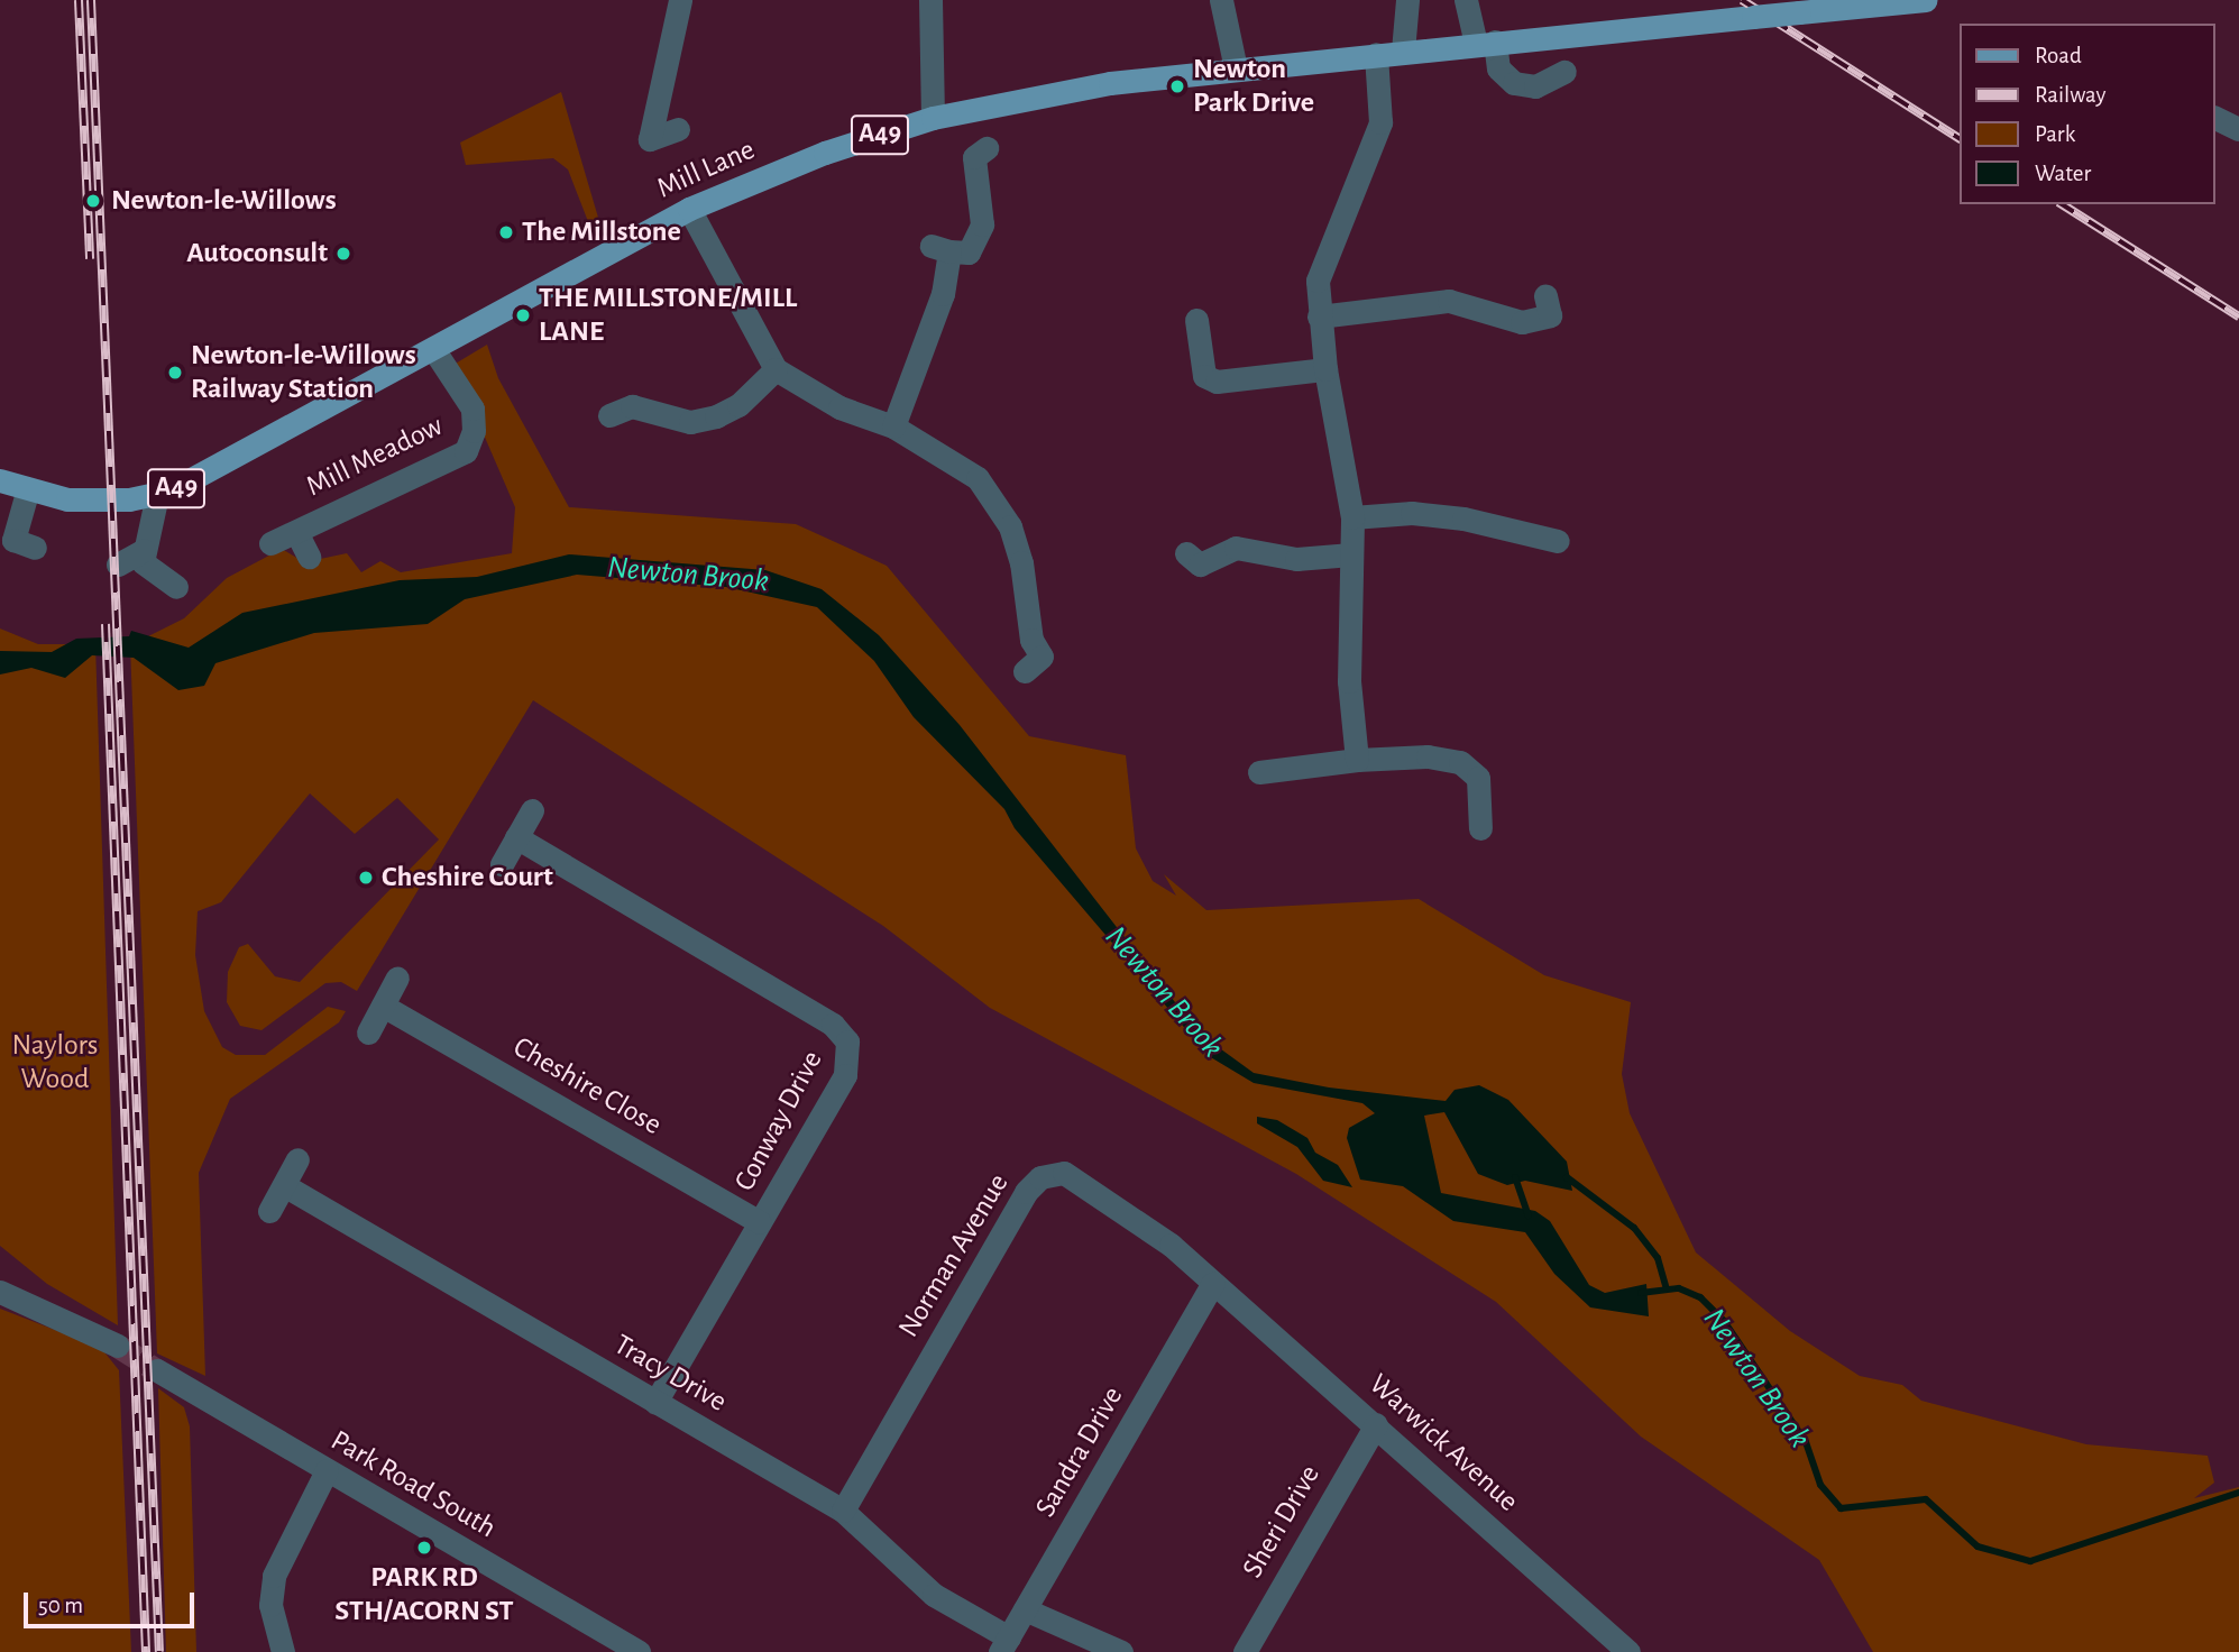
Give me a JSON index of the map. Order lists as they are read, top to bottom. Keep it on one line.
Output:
{"streets":{"main road":["A49","Mill Lane"],"street":["Mill Meadow","Cheshire Close","Conway Drive","Norman Avenue","Tracy Drive","Warwick Avenue","Sandra Drive","Park Road South","Sheri Drive"]},"crossings":[["Mill Lane","Mill Meadow"],["Cheshire Close","Conway Drive"],["Conway Drive","Tracy Drive"],["Norman Avenue","Tracy Drive"],["Norman Avenue","Warwick Avenue"],["Norman Avenue","Sandra Drive"],["Tracy Drive","Sandra Drive"],["Warwick Avenue","Sandra Drive"],["Warwick Avenue","Sheri Drive"]],"water":["Newton Brook"],"parks":["Naylors Wood"],"places":["Newton Park Drive","Newton-le-Willows","The Millstone","Autoconsult","THE MILLSTONE/MILL LANE","Newton-le-Willows Railway Station","Cheshire Court","PARK RD STH/ACORN ST"],"legend":["Road","Railway","Park","Water"],"scale_bar":"50 m"}
